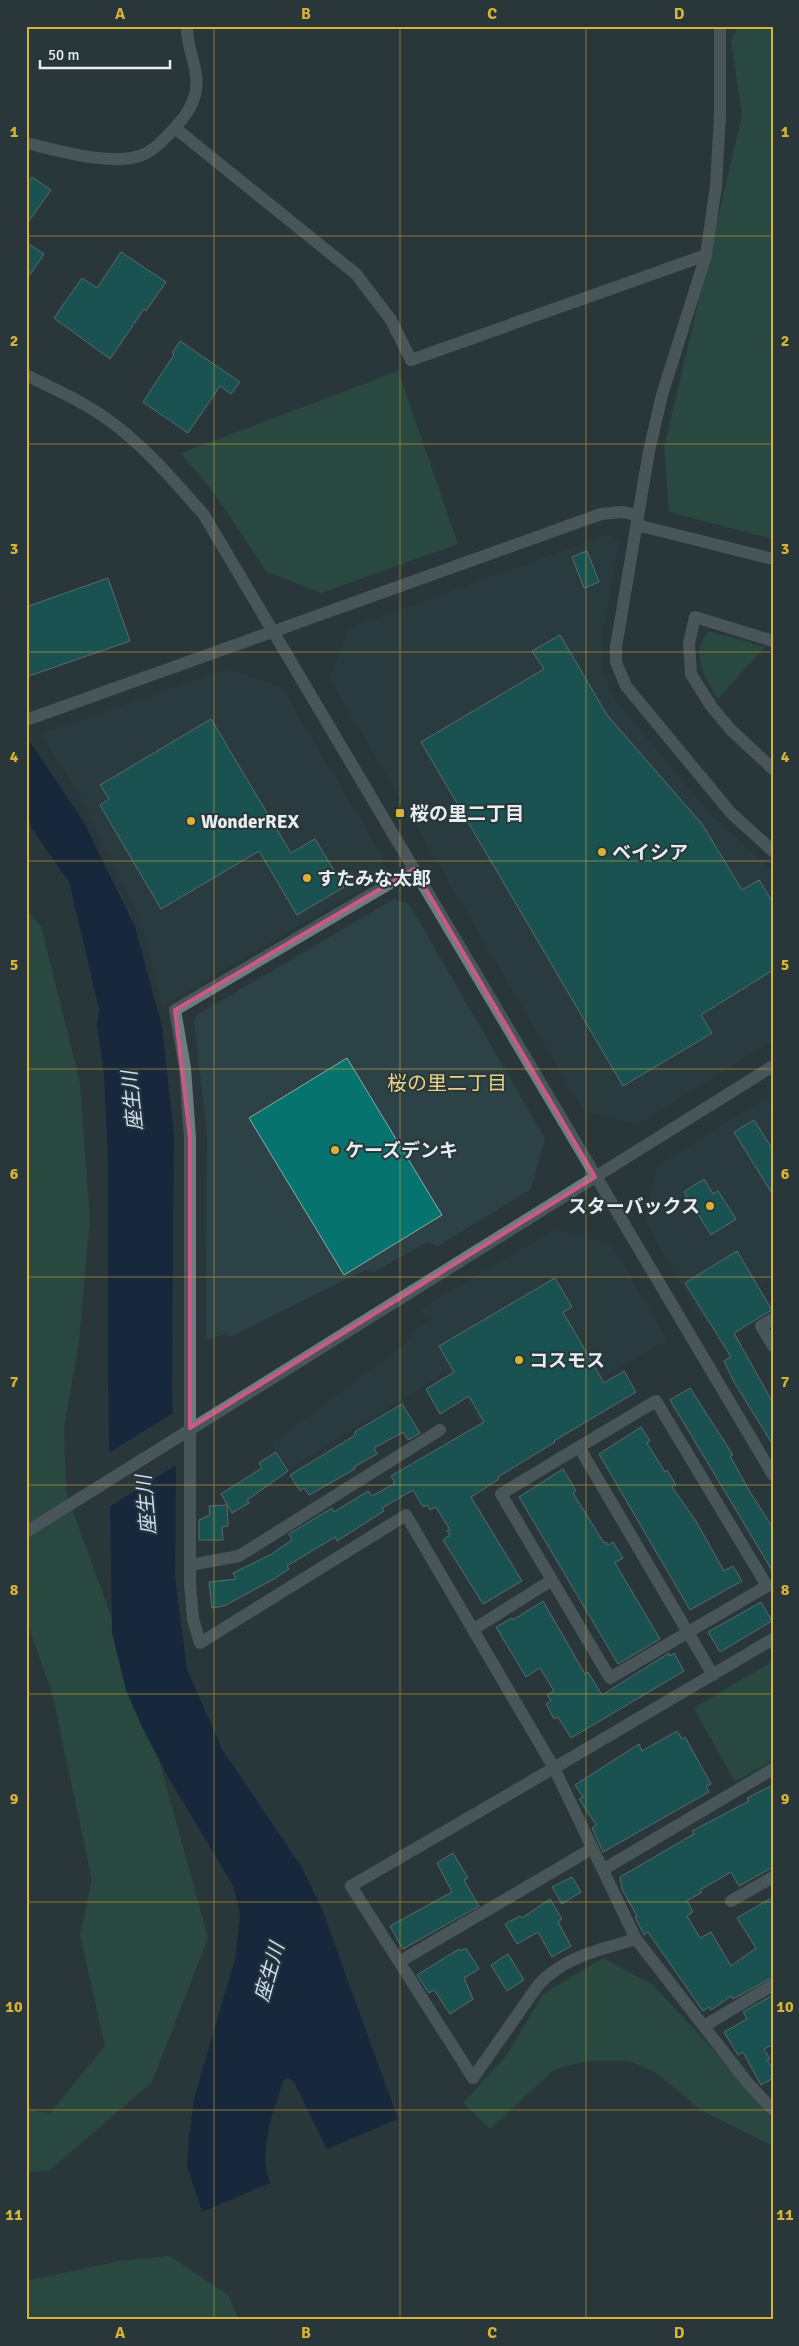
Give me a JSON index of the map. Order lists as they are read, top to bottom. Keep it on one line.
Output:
{"districts":["桜の里二丁目"],"water":["座生川"],"places":{"transit":["桜の里二丁目"],"other":["WonderREX","ベイシア","すたみな太郎","ケーズデンキ","スターバックス","コスモス"]},"scale_bar":"50 m","grid":{"columns":["A","B","C","D"],"rows":["1","2","3","4","5","6","7","8","9","10","11"]}}
